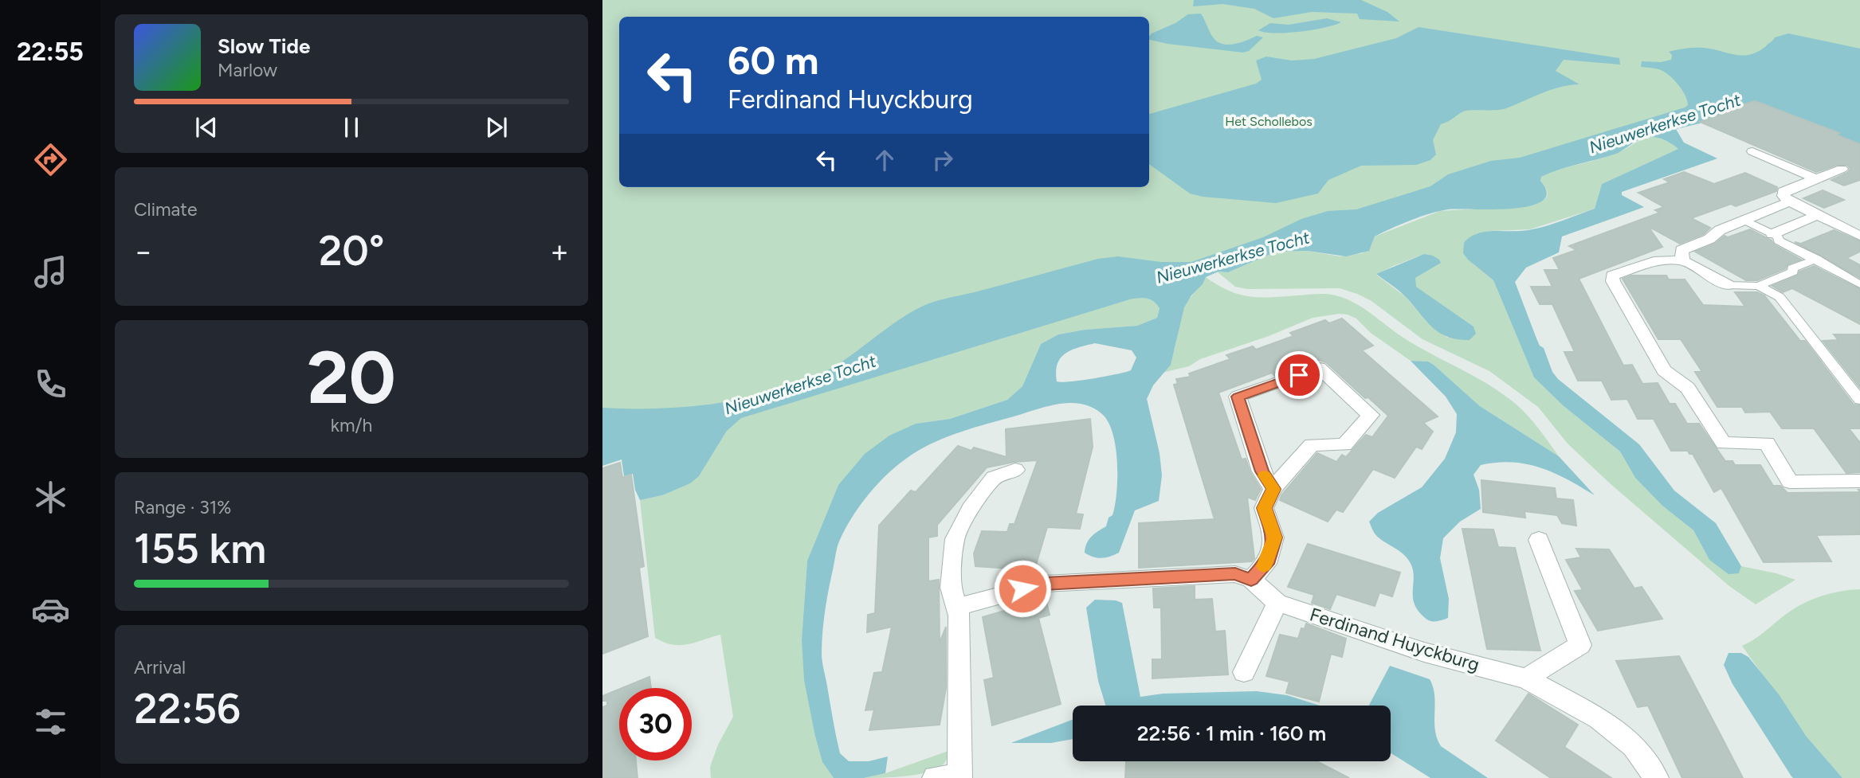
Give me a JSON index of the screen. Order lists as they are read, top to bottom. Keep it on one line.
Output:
{"streets":{"street":["Ferdinand Huyckburg"]},"water":["Nieuwerkerkse Tocht"],"parks":["Het Schollebos"],"page":{"tabs":"22:55","turn":["60 m","Ferdinand Huyckburg"],"song":["Slow Tide","Marlow"],"tile":["Climate",["20","km/h"],["Range · 31%","155 km"],["Arrival","22:56"]],"heat":["−","20°","+"],"limit":"30","trip":"22:56 · 1 min · 160 m"}}
